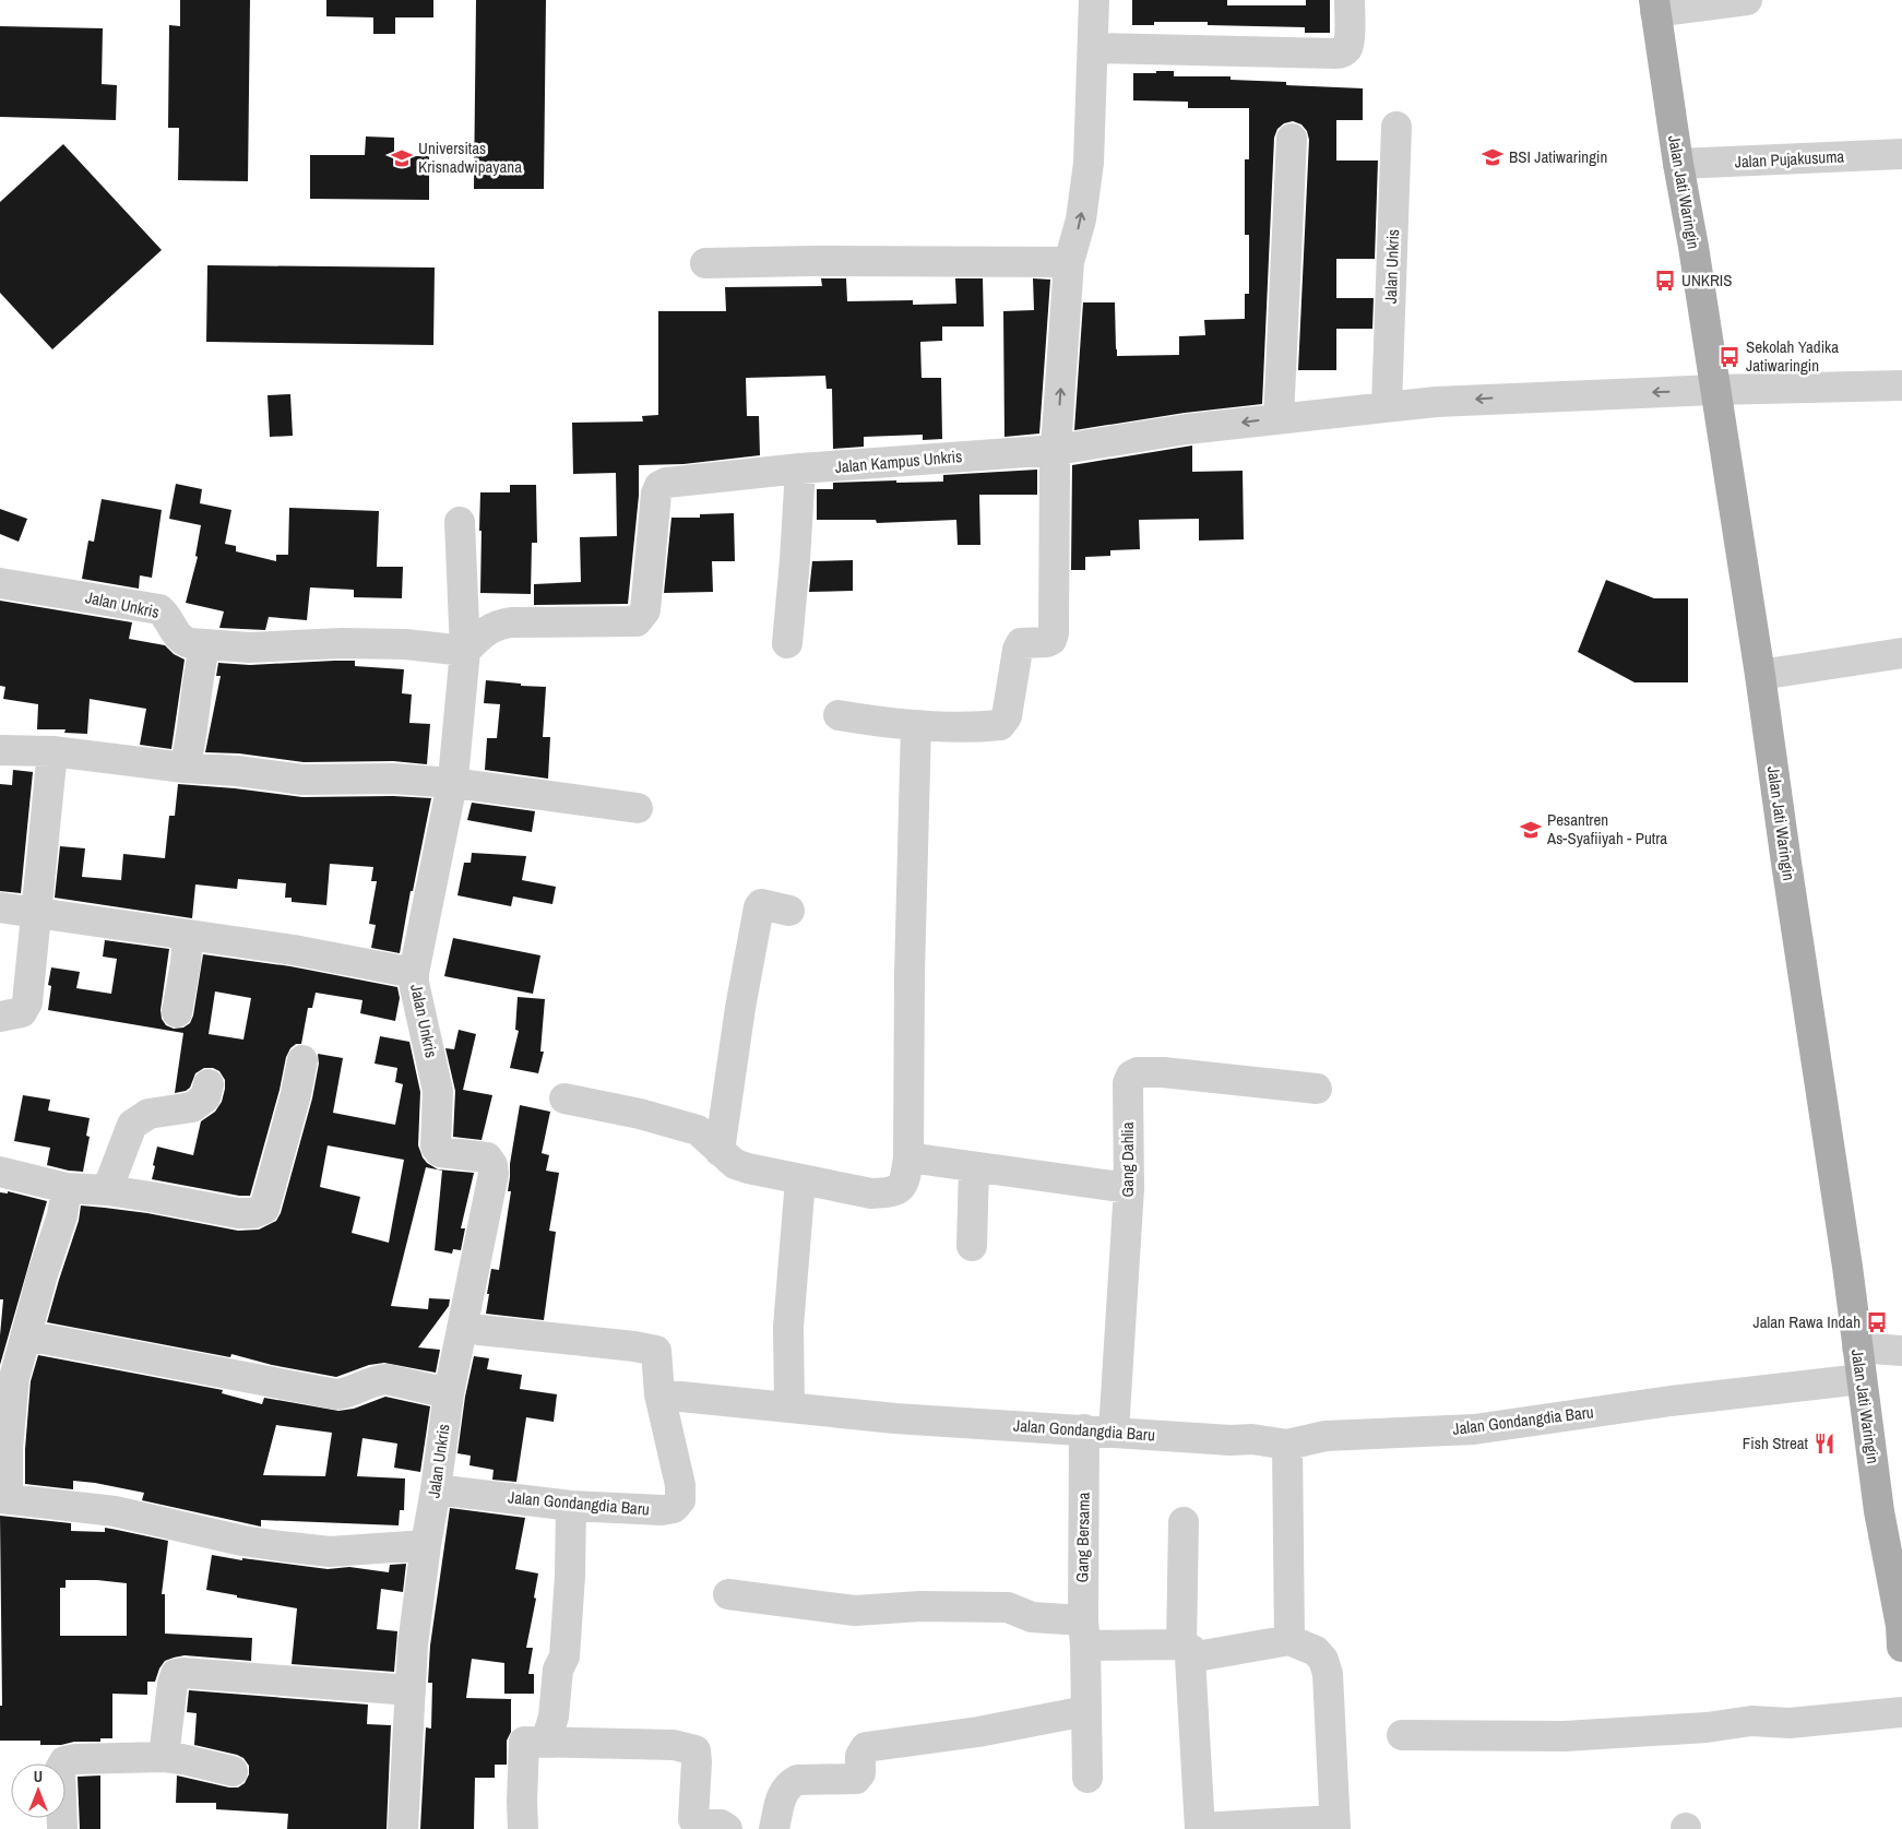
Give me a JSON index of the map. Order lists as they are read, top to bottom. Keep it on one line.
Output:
{"streets":{"main road":["Jalan Jati Waringin"],"street":["Jalan Pujakusuma","Jalan Unkris","Jalan Kampus Unkris","Gang Dahlia","Jalan Gondangdia Baru","Gang Bersama"]},"crossings":[["Jalan Pujakusuma","Jalan Jati Waringin"],["Jalan Jati Waringin","Jalan Kampus Unkris"],["Jalan Jati Waringin","Jalan Gondangdia Baru"],["Jalan Unkris","Jalan Kampus Unkris"],["Jalan Unkris","Jalan Gondangdia Baru"],["Gang Dahlia","Jalan Gondangdia Baru"],["Gang Dahlia","Gang Bersama"],["Jalan Gondangdia Baru","Gang Bersama"]],"one_way":["Jalan Kampus Unkris"],"places":{"school or university":["BSI Jatiwaringin","Universitas Krisnadwipayana","Pesantren As-Syafiiyah - Putra"],"bus stop":["UNKRIS","Sekolah Yadika Jatiwaringin","Jalan Rawa Indah"],"restaurant":["Fish Streat"]},"north":"top"}
